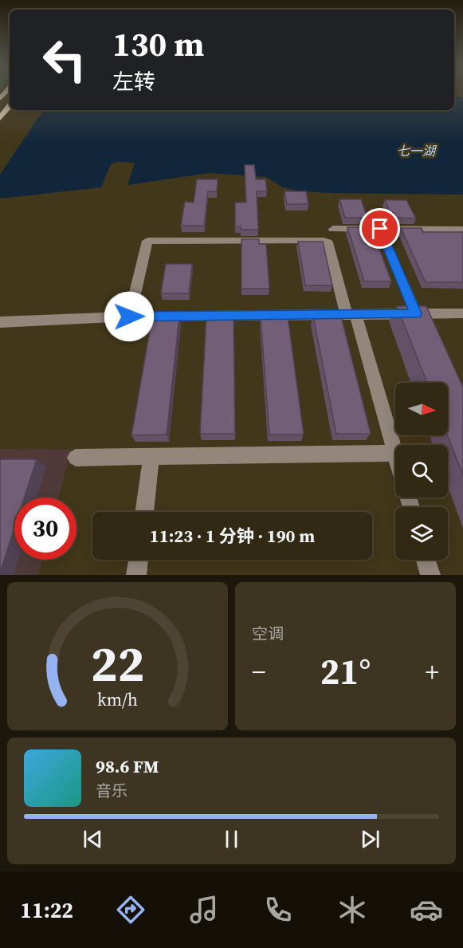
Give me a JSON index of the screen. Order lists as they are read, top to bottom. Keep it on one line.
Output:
{"water":["七一湖"],"north":"right","page":{"turn":["130 m","左转"],"limit":"30","trip":"11:23 · 1 分钟 · 190 m","tile":"空调","heat":["−","21°","+"],"song":["98.6 FM","音乐"],"tabs":"11:22","gauge":["22","km/h"]}}
